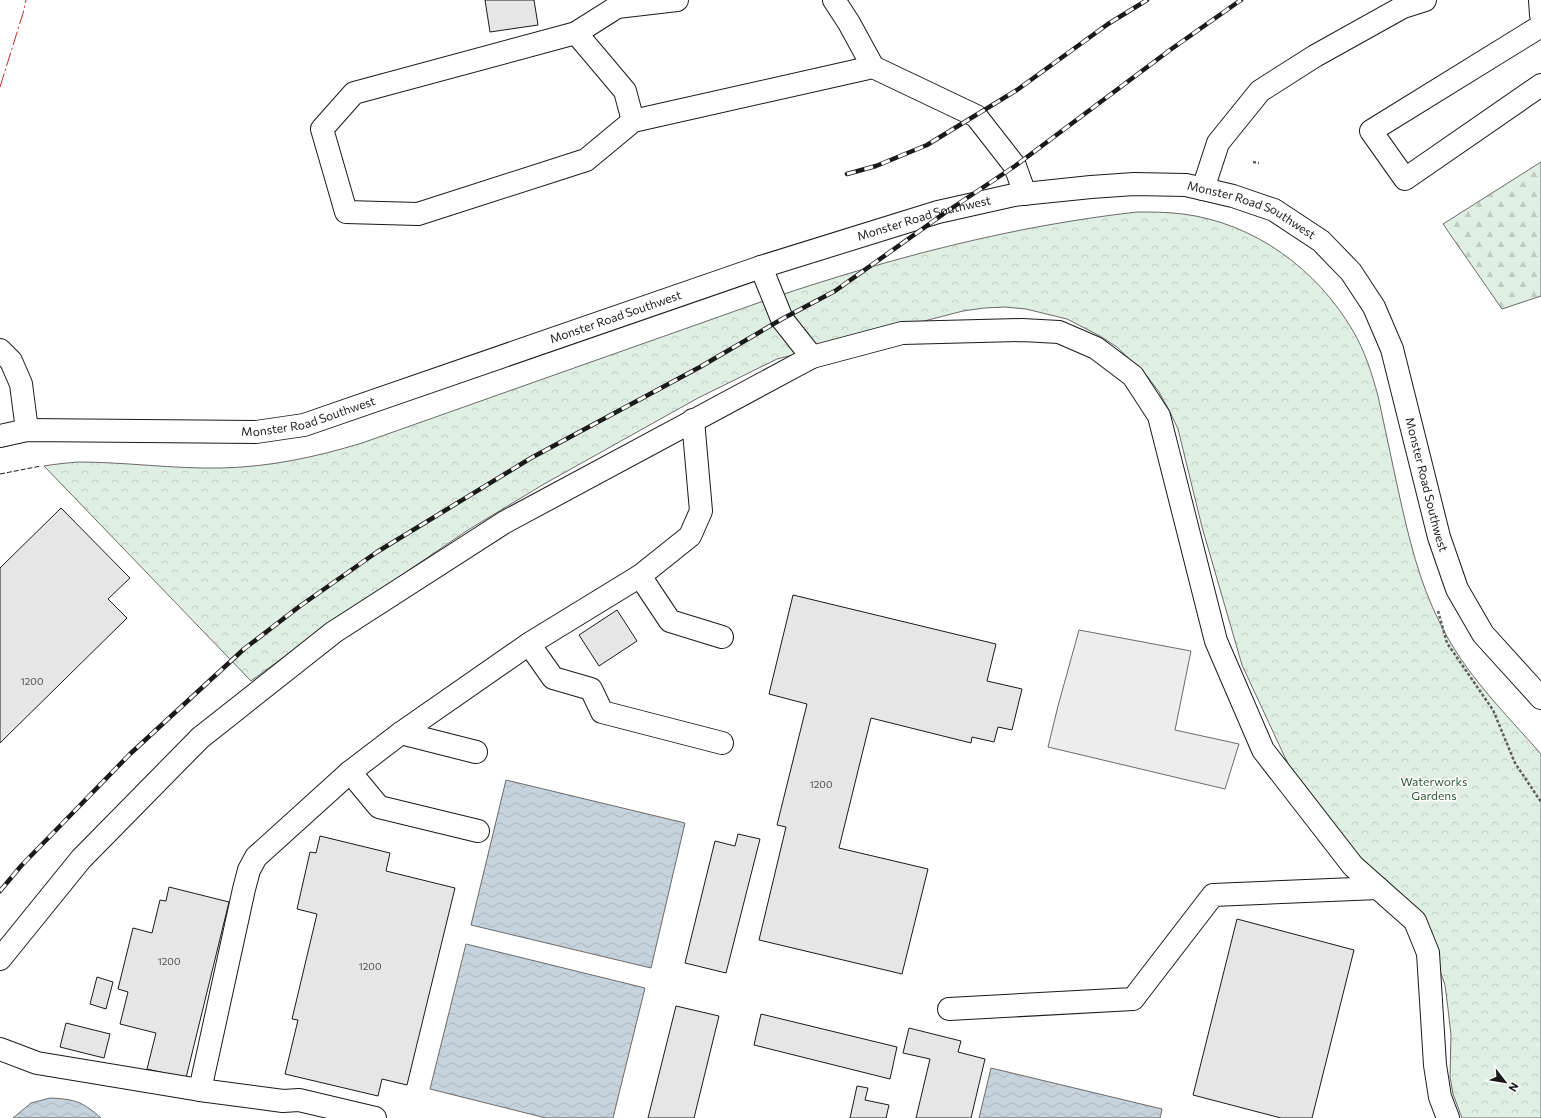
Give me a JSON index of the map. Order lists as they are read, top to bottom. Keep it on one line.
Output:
{"streets":{"street":["Monster Road Southwest"]},"parks":["Waterworks Gardens"],"house_numbers":["1200","1200","1200","1200"],"north":"bottom right"}
